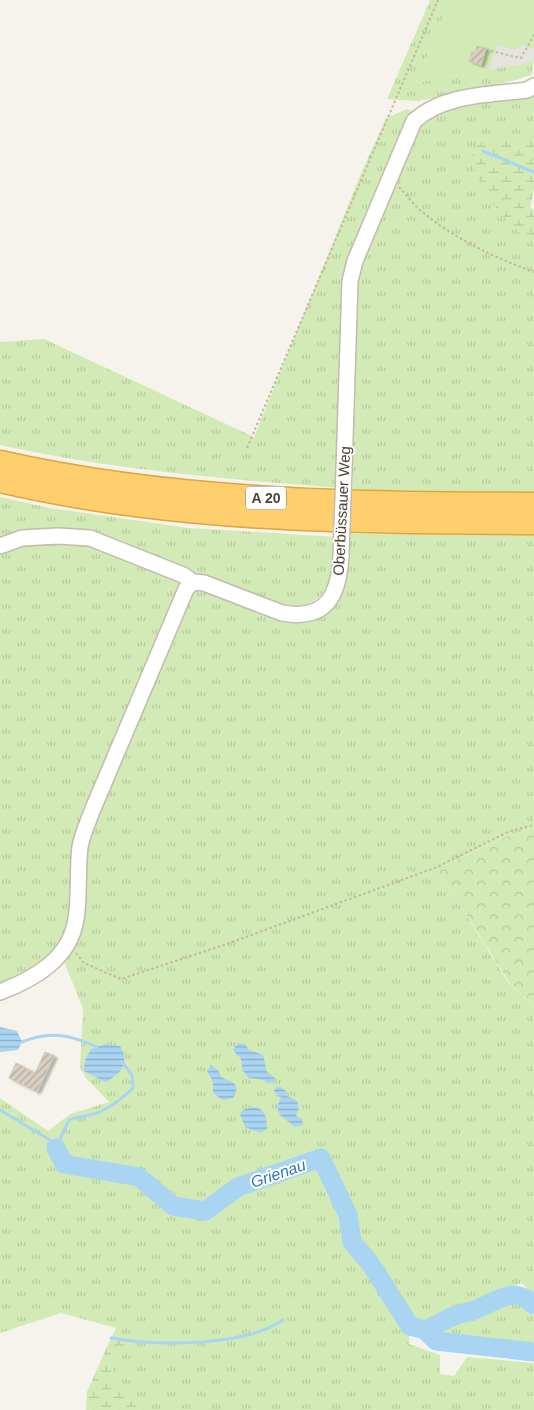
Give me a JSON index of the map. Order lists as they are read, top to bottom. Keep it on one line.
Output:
{"streets":{"highway":["A 20"],"street":["Oberbüssauer Weg"]},"water":["Grienau"]}
